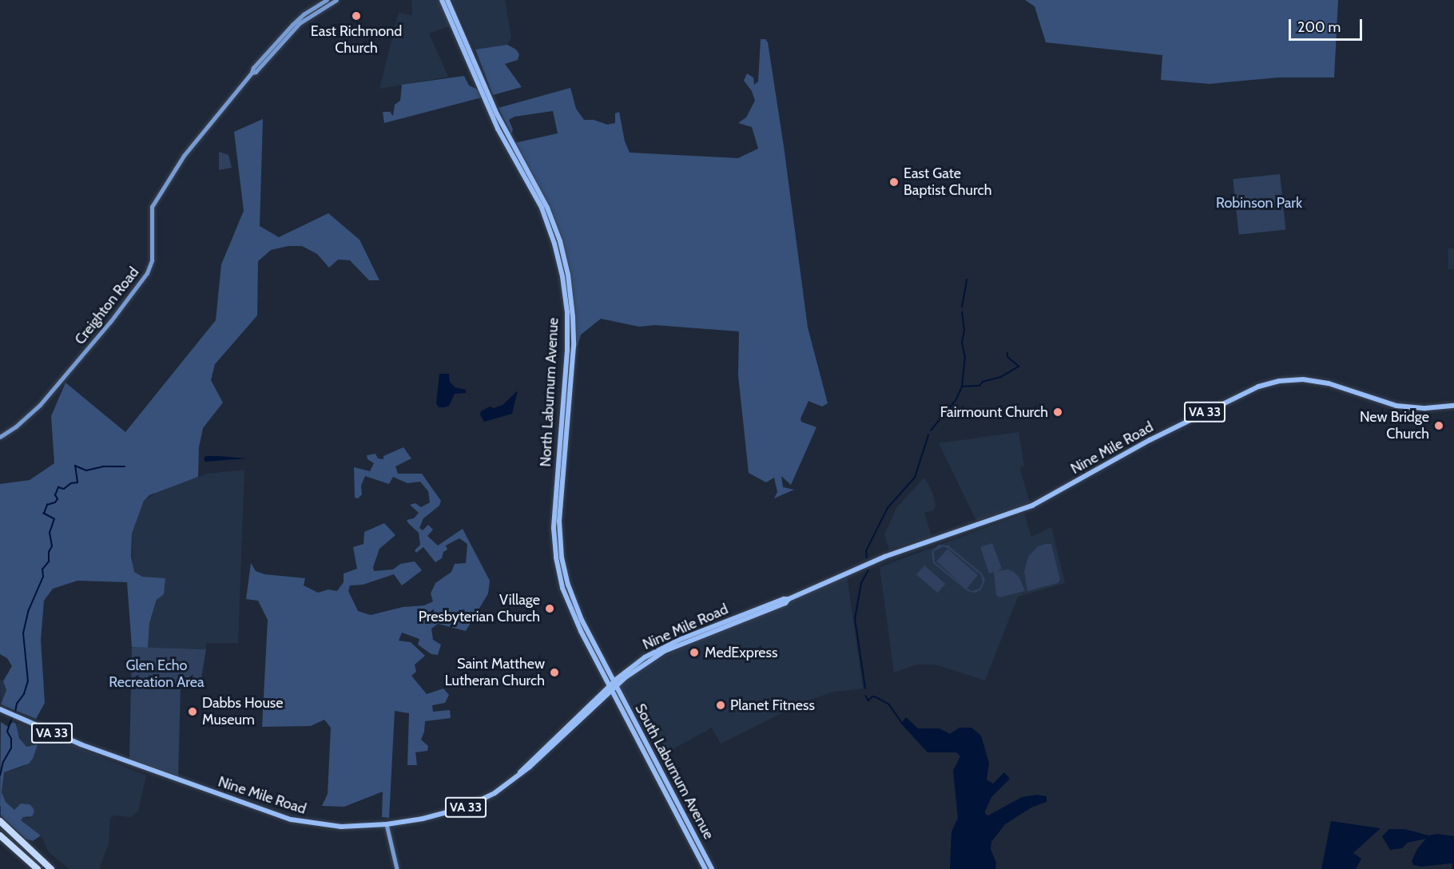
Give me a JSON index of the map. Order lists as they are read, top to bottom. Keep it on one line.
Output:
{"streets":{"main road":["Creighton Road","North Laburnum Avenue","VA 33","Nine Mile Road","South Laburnum Avenue"]},"crossings":[["North Laburnum Avenue","Nine Mile Road"],["North Laburnum Avenue","South Laburnum Avenue"],["Nine Mile Road","South Laburnum Avenue"]],"parks":["Robinson Park","Glen Echo Recreation Area"],"places":["East Richmond Church","East Gate Baptist Church","Fairmount Church","New Bridge Church","Village Presbyterian Church","MedExpress","Saint Matthew Lutheran Church","Planet Fitness","Dabbs House Museum"],"scale_bar":"200 m"}
